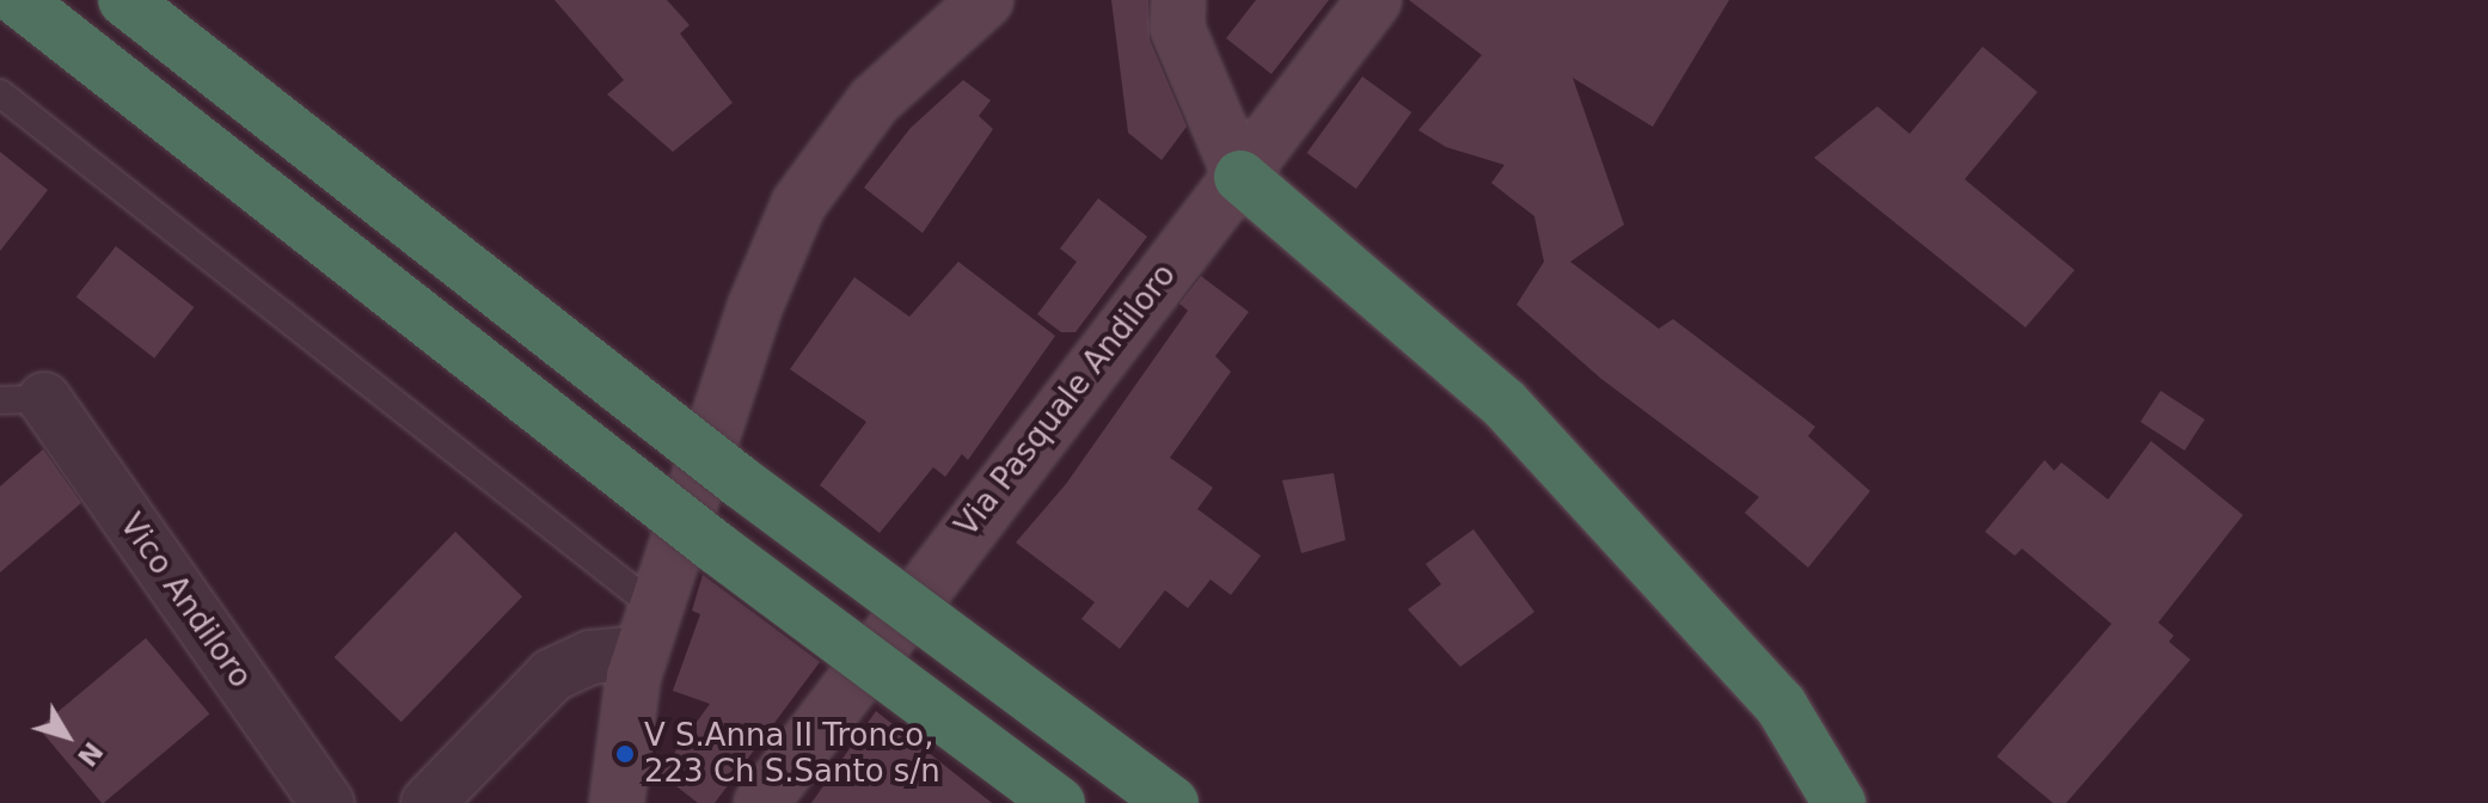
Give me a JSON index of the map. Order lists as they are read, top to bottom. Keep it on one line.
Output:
{"streets":{"street":["Via Pasquale Andiloro","Vico Andiloro"]},"places":["V S.Anna II Tronco, 223 Ch S.Santo s/n"],"north":"bottom right"}
